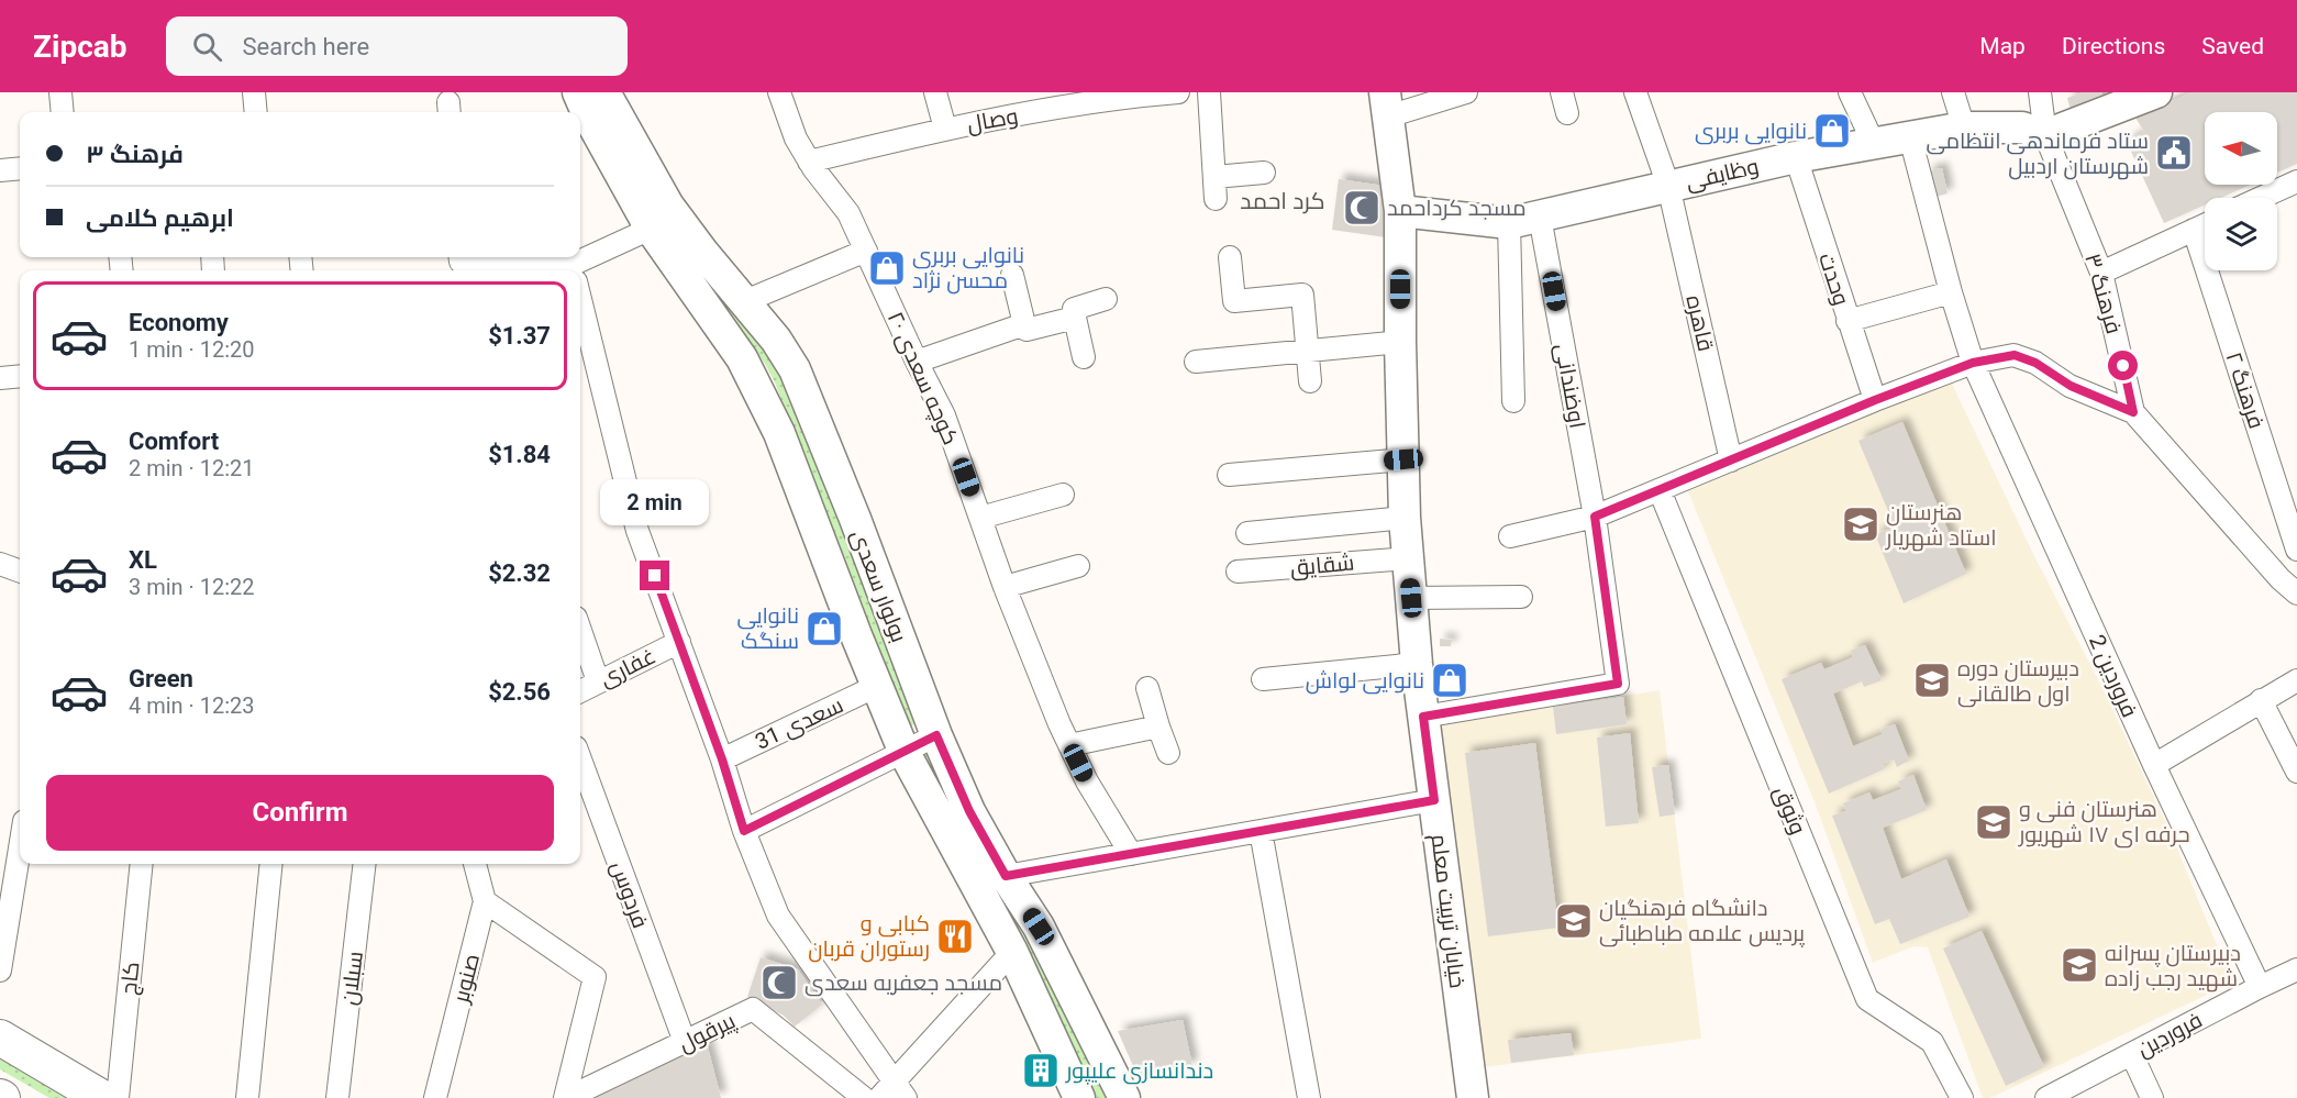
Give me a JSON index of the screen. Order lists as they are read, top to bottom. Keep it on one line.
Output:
{"streets":{"main road":["وظایفی","بولوار سعدی","خیابان تربیت معلم"],"street":["وصال","وحدت","فرهنگ ۳","قاهره","کوچه سعدی ۲۰","اوضندانی","فرهنگ ۲","شقایق","غفاری","فروردین 2","سعدی 31","وثوق","فردوس","کاج","سبلان","صنوبر","پیرقول","فروردین"]},"crossings":[["وصال","کوچه سعدی ۲۰"],["وظایفی","وحدت"],["وظایفی","فرهنگ ۳"],["وظایفی","قاهره"],["وظایفی","اوضندانی"],["وظایفی","فروردین 2"],["وظایفی","خیابان تربیت معلم"],["اوضندانی","خیابان تربیت معلم"],["شقایق","خیابان تربیت معلم"],["بولوار سعدی","سعدی 31"],["فروردین 2","فروردین"],["فردوس","پیرقول"]],"districts":["کرد احمد"],"places":{"shop":["نانوایی بربری","نانوایی بربری محسن نژاد","نانوایی سنگک","نانوایی لواش"],"public building":["ستاد فرماندهی انتظامی شهرستان اردبیل"],"mosque":["مسجد کرداحمد","مسجد جعفریه سعدی"],"school or university":["هنرستان استاد شهریار","دبیرستان دوره اول طالقانی","هنرستان فنی و حرفه ای ۱۷ شهریور","دانشگاه فرهنگیان پردیس علامه طباطبائی","دبیرستان پسرانه شهید رجب زاده"],"restaurant":["کبابی و رستوران قربان"],"building":["دندانسازی علیپور"]},"north":"left","page":{"header":"Zipcab","search":"Search here","nav":["Map","Directions","Saved"],"banner":["فرهنگ ۳","ابرهیم کلامی"],"list":[{"name":"Economy","note":"1 min · 12:20","value":"$1.37"},{"name":"Comfort","note":"2 min · 12:21","value":"$1.84"},{"name":"XL","note":"3 min · 12:22","value":"$2.32"},{"name":"Green","note":"4 min · 12:23","value":"$2.56"}],"bubble":"2 min","buttons":"Confirm"}}
